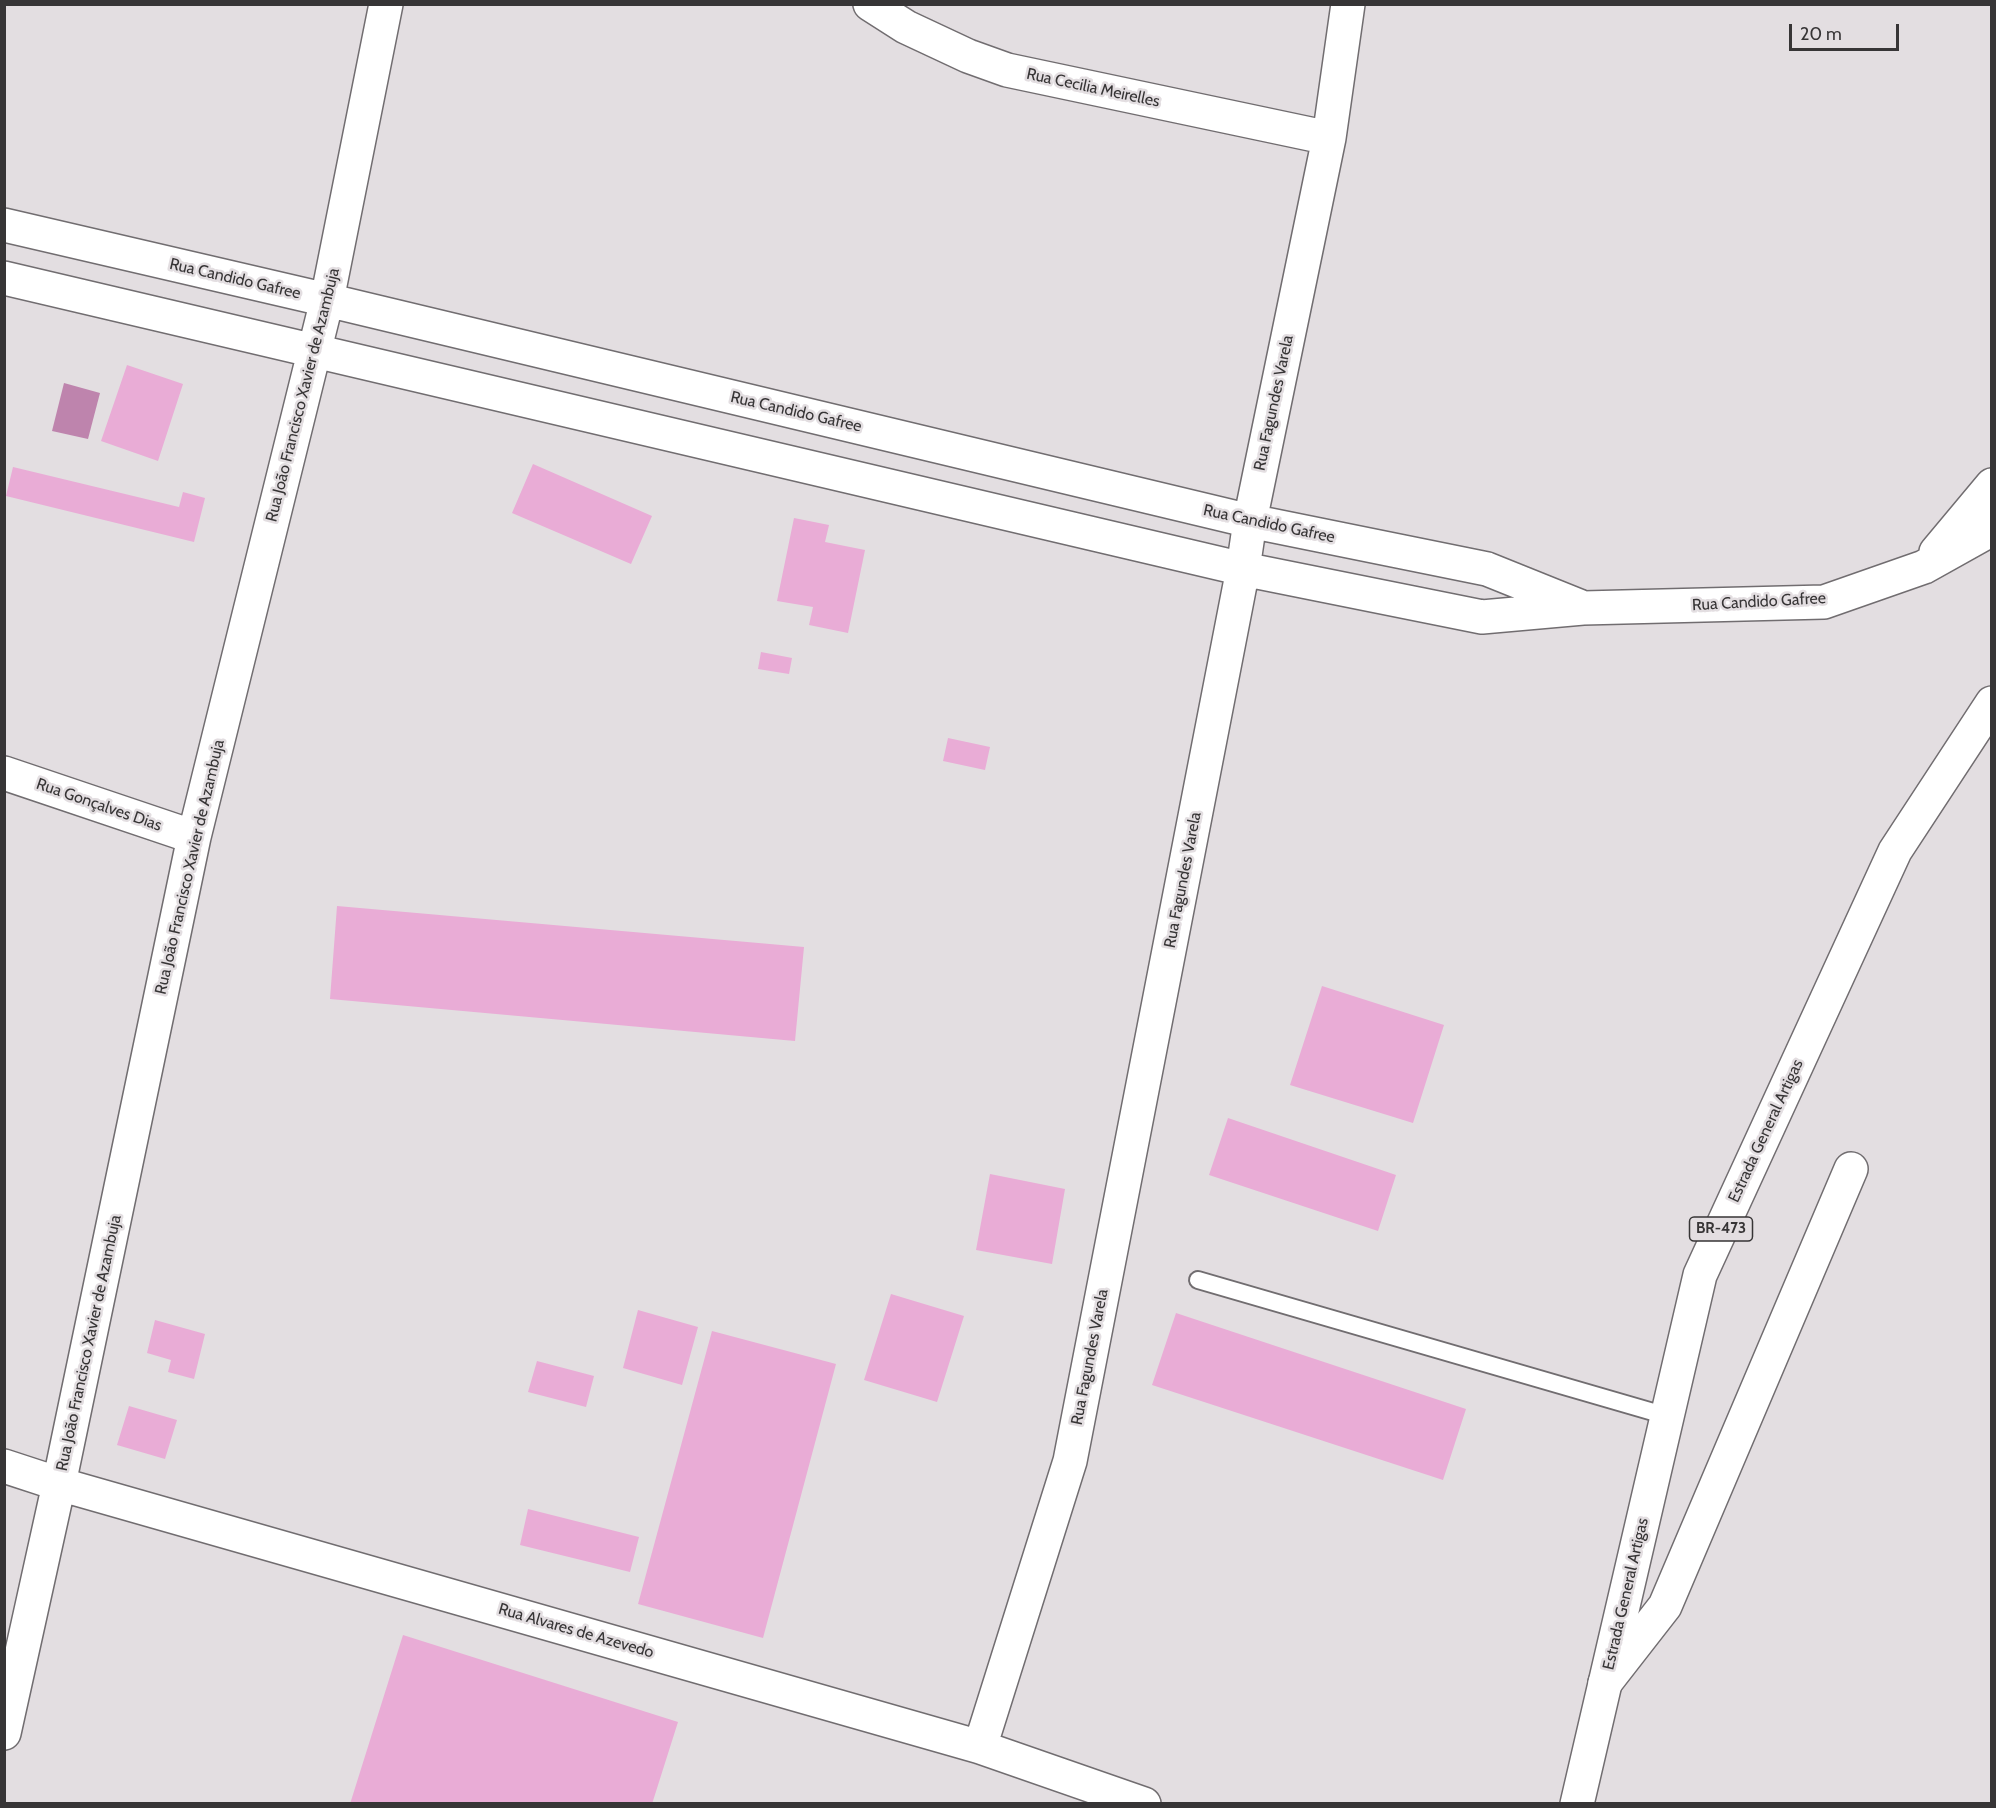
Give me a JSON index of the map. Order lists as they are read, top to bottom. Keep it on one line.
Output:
{"streets":{"street":["Rua Cecilia Meirelles","Rua Candido Gafree","Rua João Francisco Xavier de Azambuja","Rua Fagundes Varela","Rua Gonçalves Dias","Estrada General Artigas","BR-473","Rua Alvares de Azevedo"]},"crossings":[["Rua Cecilia Meirelles","Rua Fagundes Varela"],["Rua Candido Gafree","Rua João Francisco Xavier de Azambuja"],["Rua Candido Gafree","Rua Fagundes Varela"],["Rua João Francisco Xavier de Azambuja","Rua Gonçalves Dias"],["Rua João Francisco Xavier de Azambuja","Rua Alvares de Azevedo"],["Rua Fagundes Varela","Rua Alvares de Azevedo"]],"scale_bar":"20 m"}
